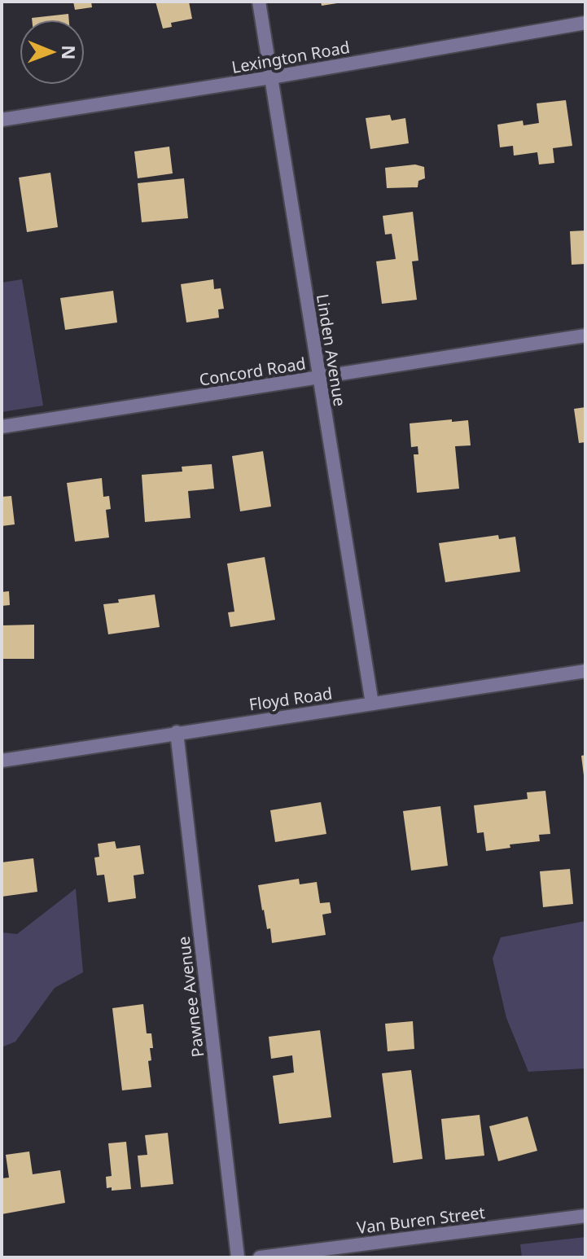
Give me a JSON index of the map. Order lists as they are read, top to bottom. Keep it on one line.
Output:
{"streets":{"street":["Lexington Road","Linden Avenue","Concord Road","Floyd Road","Pawnee Avenue","Van Buren Street"]},"crossings":[["Lexington Road","Linden Avenue"],["Linden Avenue","Concord Road"],["Linden Avenue","Floyd Road"],["Floyd Road","Pawnee Avenue"]],"north":"right"}
